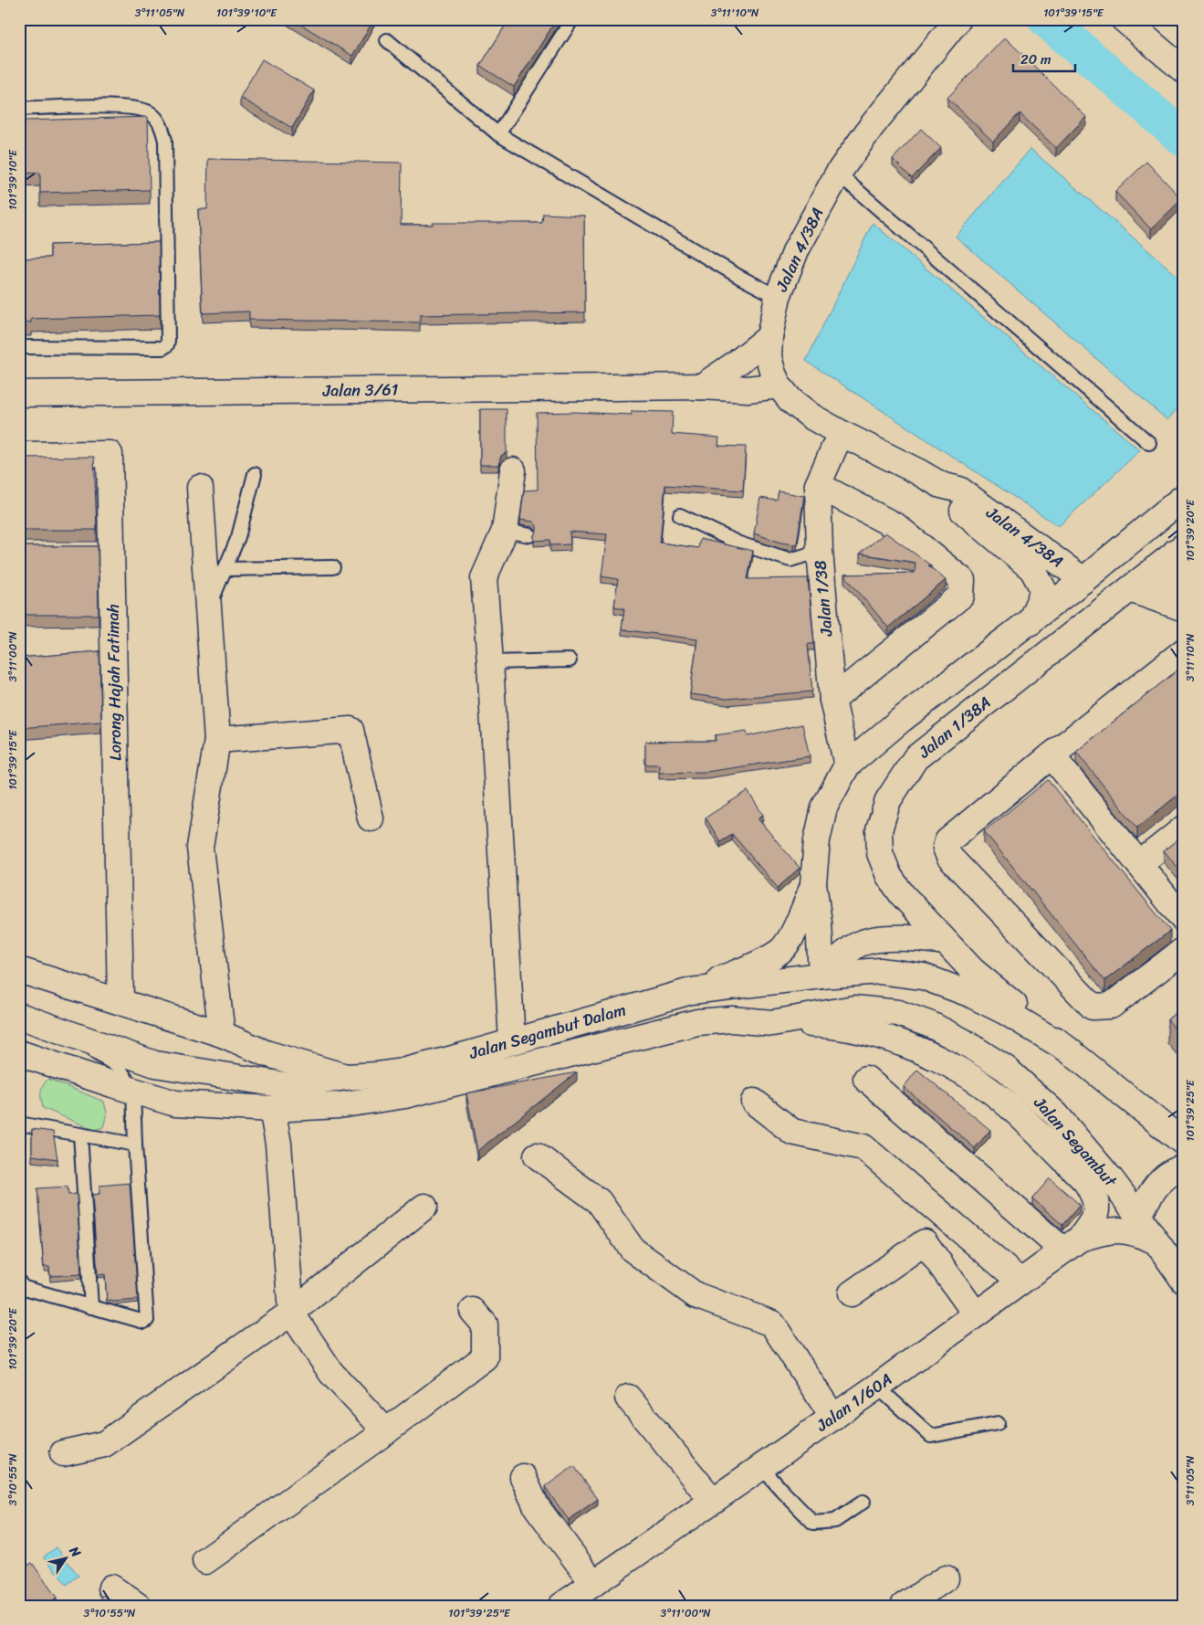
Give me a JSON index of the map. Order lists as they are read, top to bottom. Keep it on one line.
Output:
{"streets":{"street":["Jalan 4/38A","Jalan 3/61","Jalan 1/38","Lorong Hajah Fatimah","Jalan 1/38A","Jalan Segambut Dalam","Jalan Segambut","Jalan 1/60A"]},"crossings":[["Jalan 4/38A","Jalan 3/61"],["Jalan 4/38A","Jalan 1/38"],["Jalan 1/38A","Jalan Segambut Dalam"],["Jalan Segambut Dalam","Jalan Segambut"],["Jalan Segambut","Jalan 1/60A"]],"scale_bar":"20 m","north":"top right","coordinates":["3°11'05\"N","101°39'10\"E","3°11'10\"N","101°39'15\"E","101°39'20\"E","3°11'00\"N","101°39'25\"E","3°10'55\"N"]}
